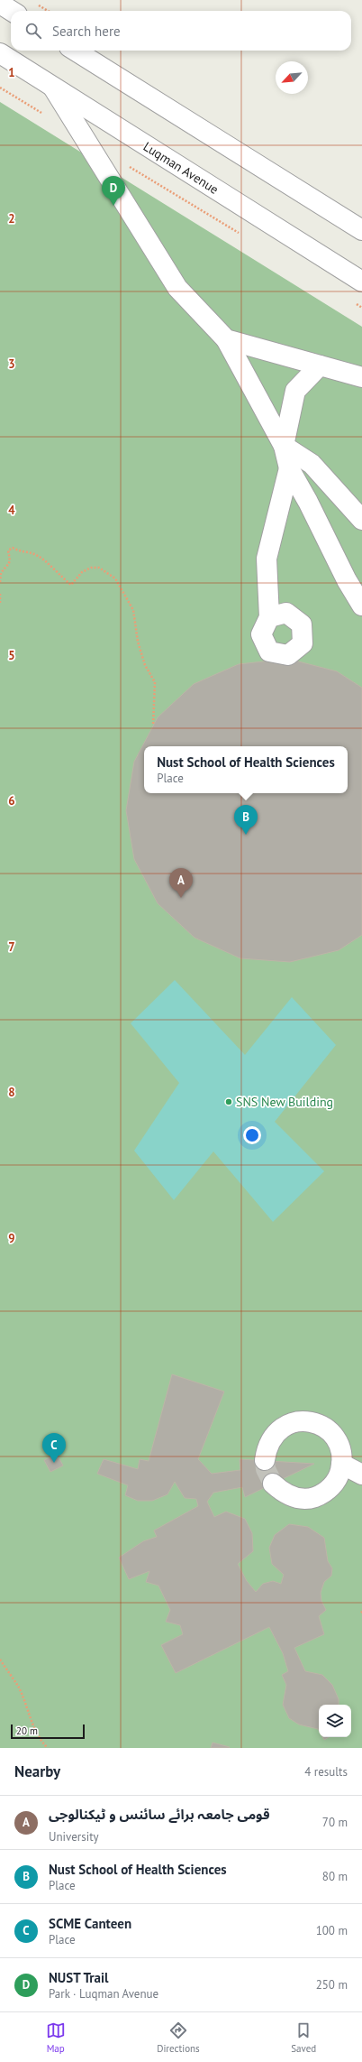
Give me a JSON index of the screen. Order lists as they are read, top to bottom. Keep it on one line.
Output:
{"streets":{"street":["Luqman Avenue"]},"places":["SNS New Building"],"scale_bar":"20 m","north":"bottom left","page":{"search":"Search here","pins":["D","B","A","C"],"popup":["Nust School of Health Sciences","Place"],"scale":"20 m","heading":["Nearby","4 results"],"list":[{"mark":"A","name":"قومی جامعہ برائے سائنس و ٹیکنالوجی","note":"University","value":"70 m"},{"mark":"B","name":"Nust School of Health Sciences","note":"Place","value":"80 m"},{"mark":"C","name":"SCME Canteen","note":"Place","value":"100 m"},{"mark":"D","name":"NUST Trail","note":"Park · Luqman Avenue","value":"250 m"}],"nav":["Map","Directions","Saved"]},"grid":{"rows":["1","2","3","4","5","6","7","8","9"]}}
